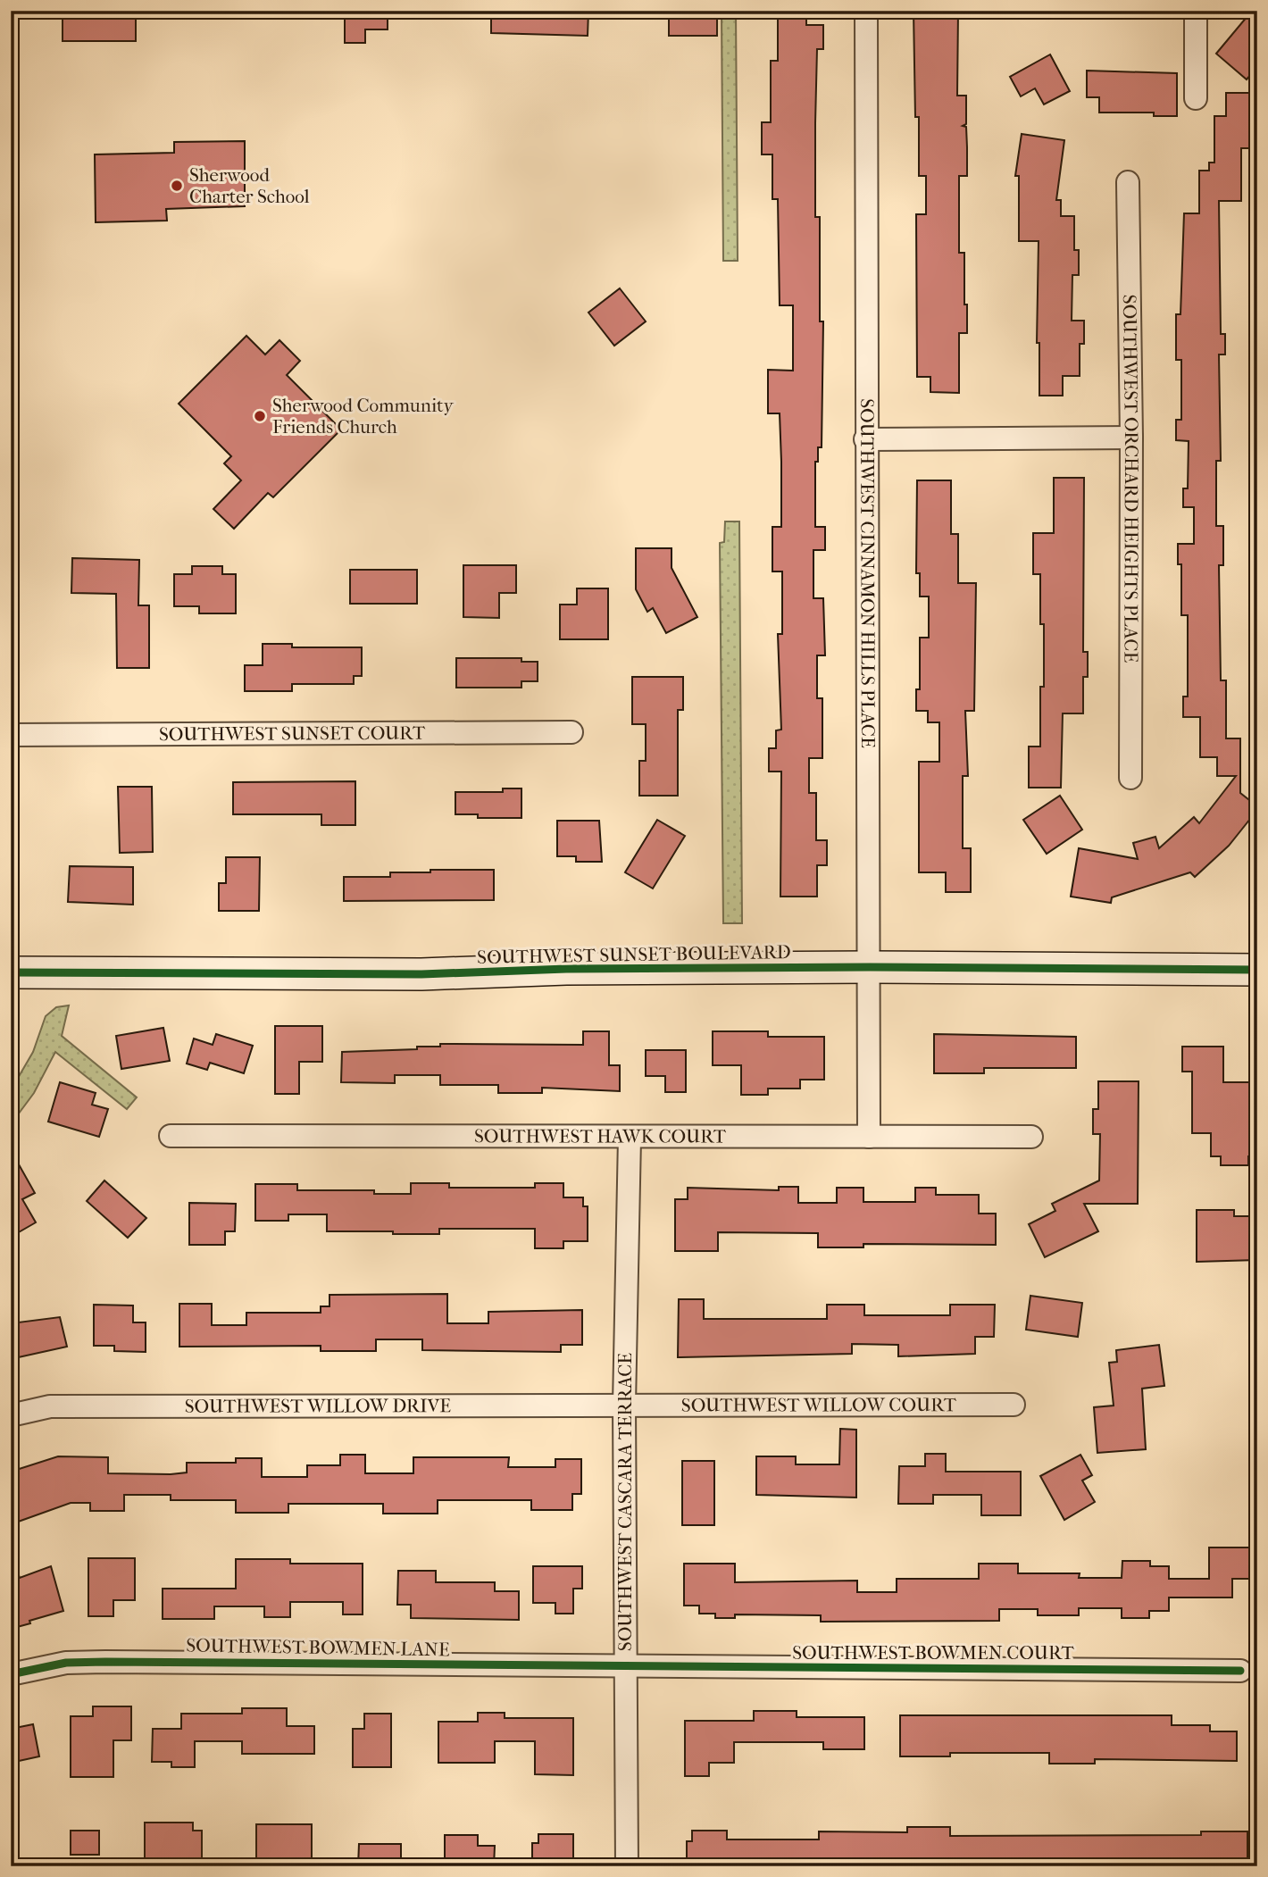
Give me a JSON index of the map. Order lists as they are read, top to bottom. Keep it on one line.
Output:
{"streets":{"main road":["SOUTHWEST SUNSET BOULEVARD"],"street":["SOUTHWEST ORCHARD HEIGHTS PLACE","SOUTHWEST CINNAMON HILLS PLACE","SOUTHWEST SUNSET COURT","SOUTHWEST HAWK COURT","SOUTHWEST WILLOW COURT","SOUTHWEST WILLOW DRIVE","SOUTHWEST CASCARA TERRACE","SOUTHWEST BOWMEN LANE","SOUTHWEST BOWMEN COURT"]},"crossings":[["SOUTHWEST CINNAMON HILLS PLACE","SOUTHWEST SUNSET BOULEVARD"],["SOUTHWEST CINNAMON HILLS PLACE","SOUTHWEST HAWK COURT"],["SOUTHWEST HAWK COURT","SOUTHWEST CASCARA TERRACE"],["SOUTHWEST WILLOW COURT","SOUTHWEST WILLOW DRIVE"],["SOUTHWEST WILLOW COURT","SOUTHWEST CASCARA TERRACE"],["SOUTHWEST WILLOW DRIVE","SOUTHWEST CASCARA TERRACE"],["SOUTHWEST CASCARA TERRACE","SOUTHWEST BOWMEN LANE"],["SOUTHWEST CASCARA TERRACE","SOUTHWEST BOWMEN COURT"],["SOUTHWEST BOWMEN LANE","SOUTHWEST BOWMEN COURT"]],"places":["Sherwood Charter School","Sherwood Community Friends Church"]}
